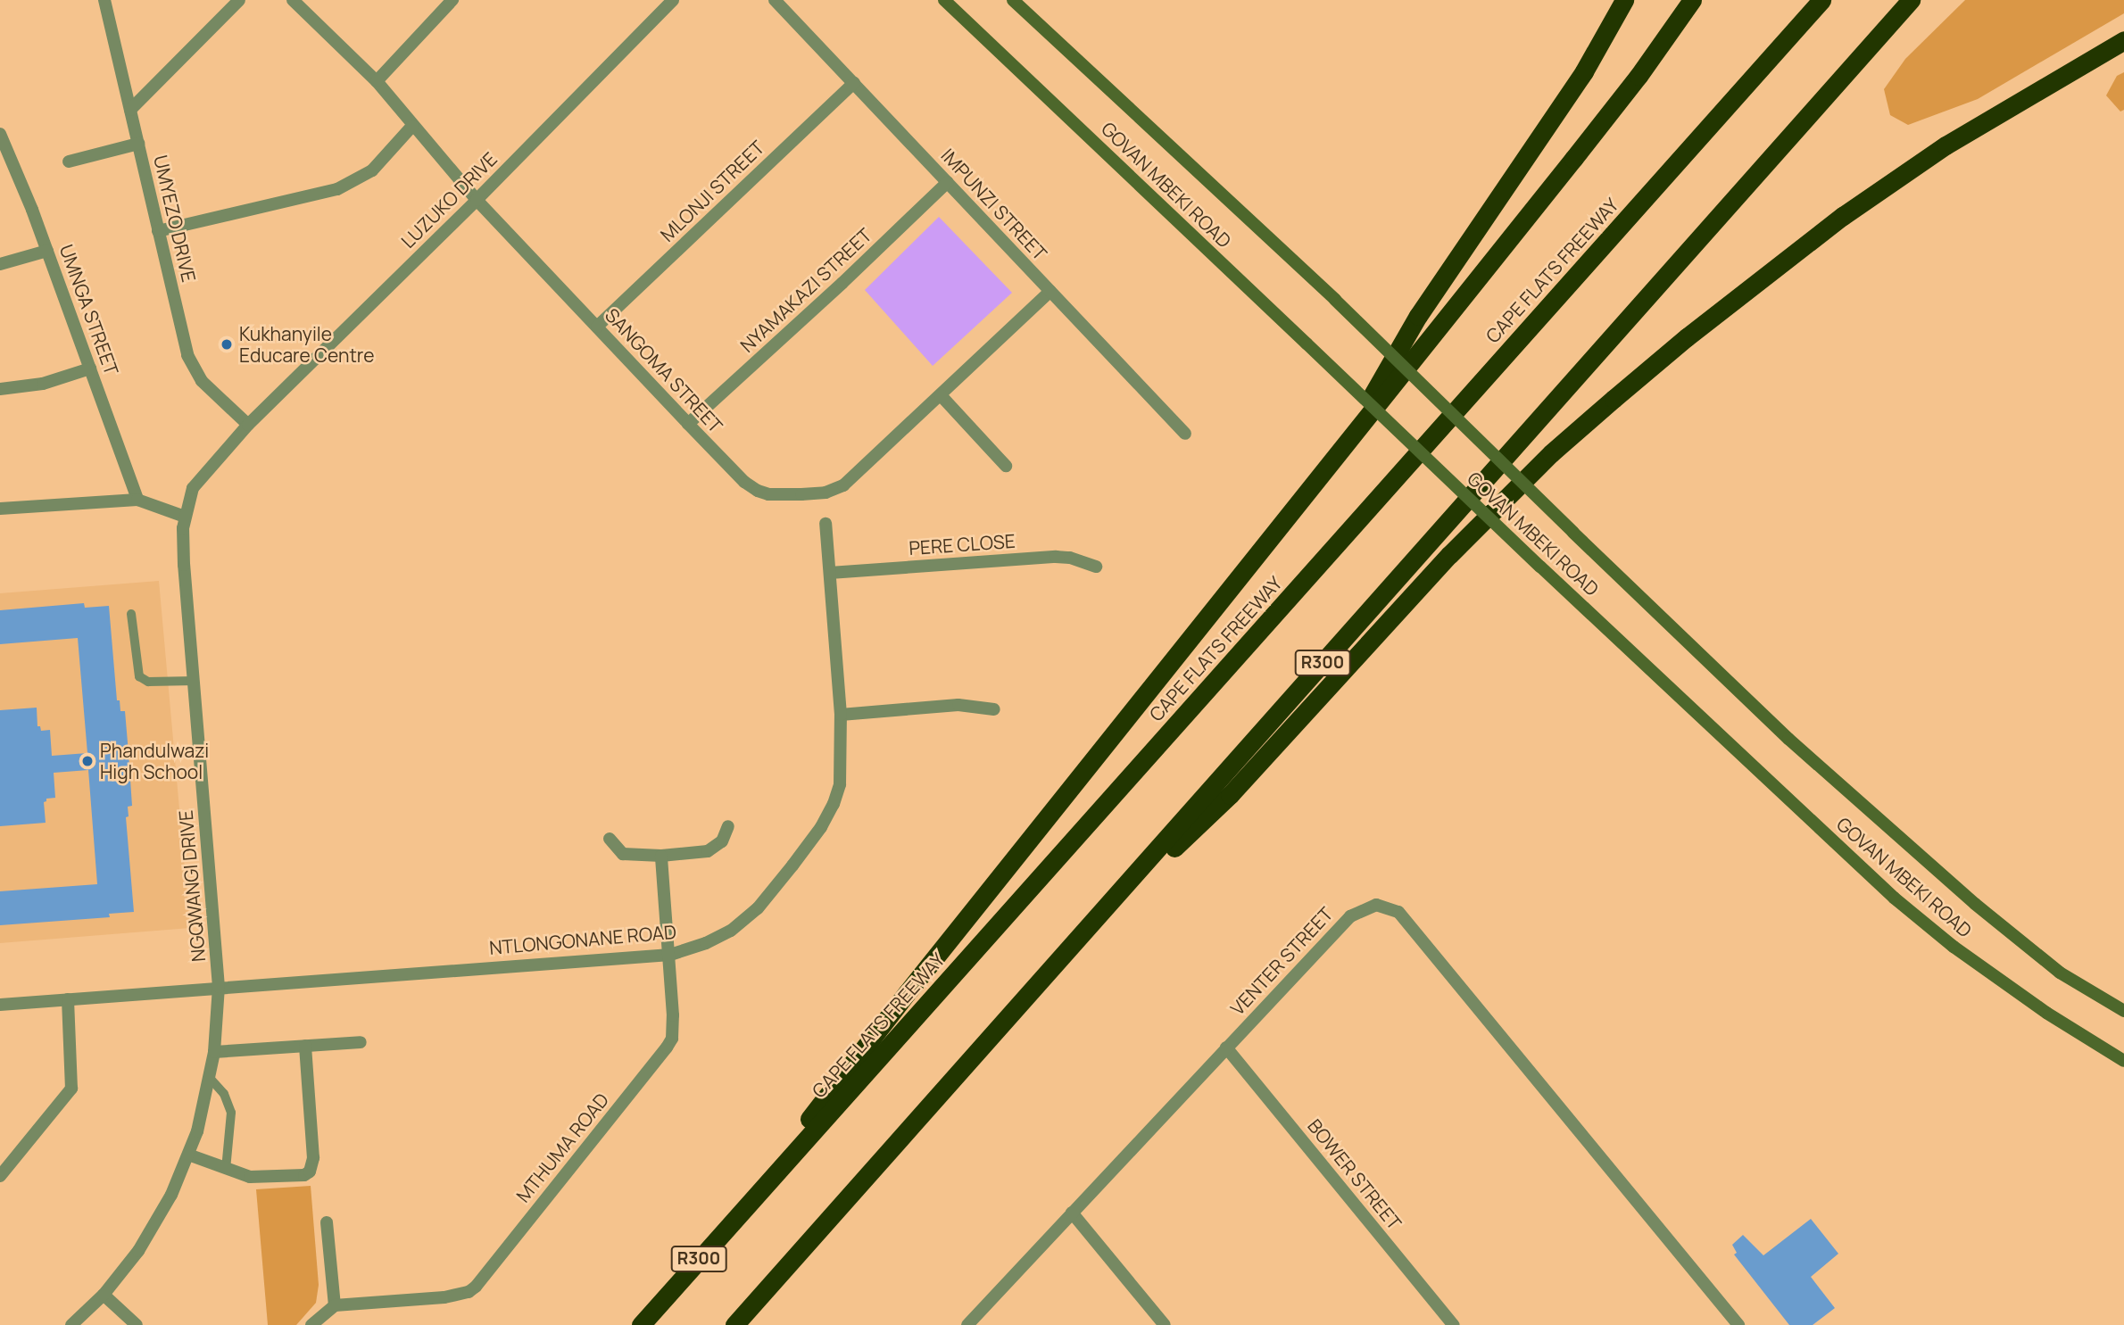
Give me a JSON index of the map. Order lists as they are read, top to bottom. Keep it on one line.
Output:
{"streets":{"highway":["CAPE FLATS FREEWAY","R300"],"main road":["GOVAN MBEKI ROAD"],"street":["MLONJI STREET","LUZUKO DRIVE","IMPUNZI STREET","UMYEZO DRIVE","NYAMAKAZI STREET","UMNGA STREET","SANGOMA STREET","PERE CLOSE","NGQWANGI DRIVE","NTLONGONANE ROAD","VENTER STREET","MTHUMA ROAD","BOWER STREET"]},"crossings":[["MLONJI STREET","IMPUNZI STREET"],["MLONJI STREET","SANGOMA STREET"],["LUZUKO DRIVE","UMYEZO DRIVE"],["LUZUKO DRIVE","SANGOMA STREET"],["LUZUKO DRIVE","NGQWANGI DRIVE"],["IMPUNZI STREET","NYAMAKAZI STREET"],["IMPUNZI STREET","SANGOMA STREET"],["UMYEZO DRIVE","NGQWANGI DRIVE"],["NYAMAKAZI STREET","SANGOMA STREET"],["PERE CLOSE","NTLONGONANE ROAD"],["NGQWANGI DRIVE","NTLONGONANE ROAD"],["NTLONGONANE ROAD","MTHUMA ROAD"],["VENTER STREET","BOWER STREET"]],"places":["Kukhanyile Educare Centre","Phandulwazi High School"]}
